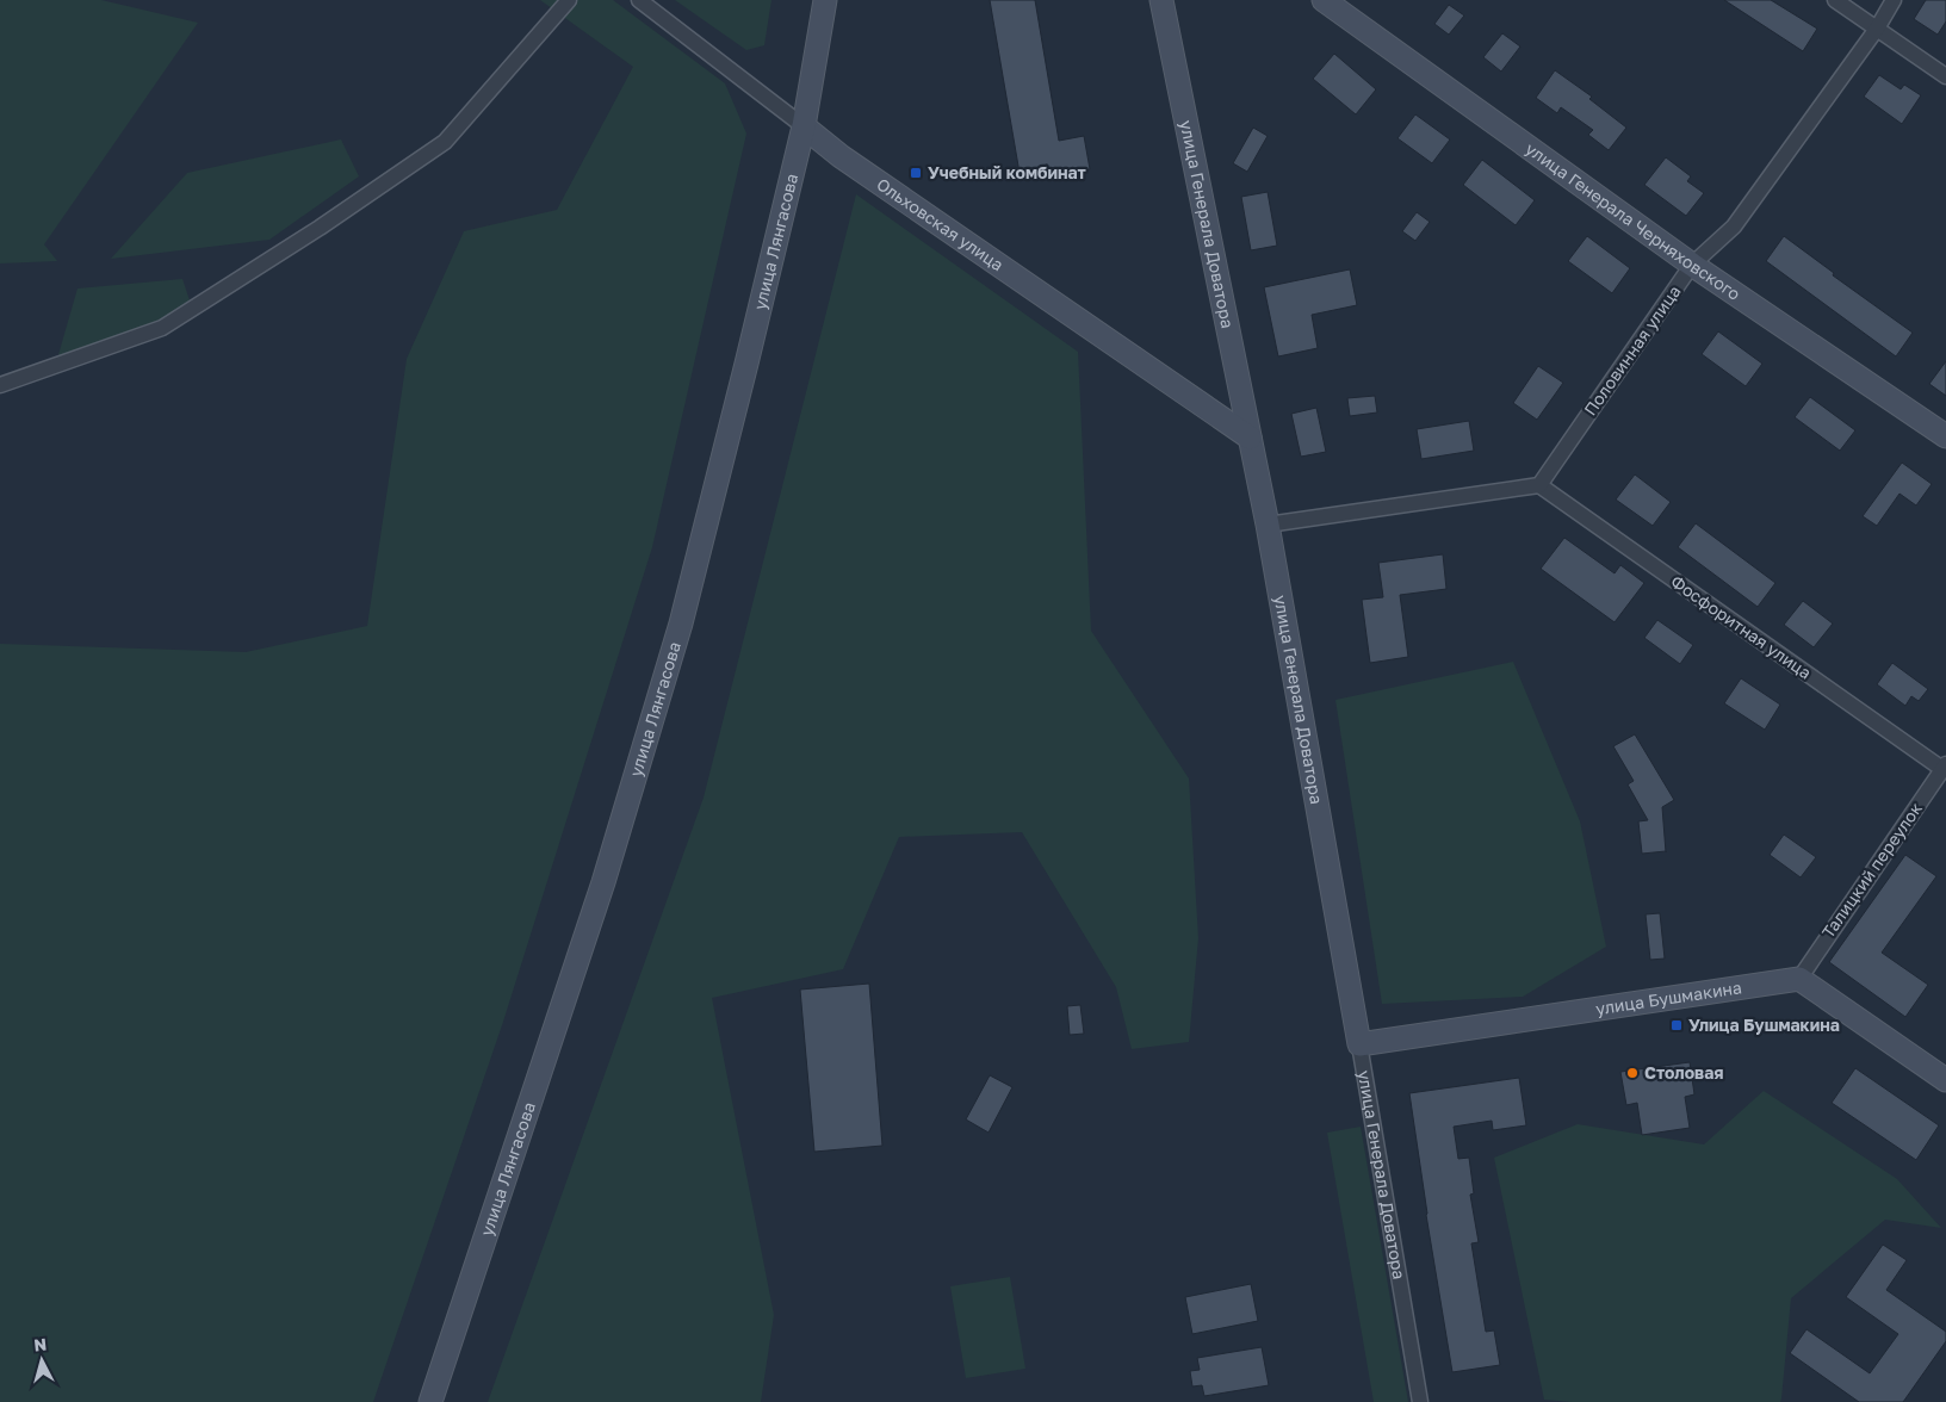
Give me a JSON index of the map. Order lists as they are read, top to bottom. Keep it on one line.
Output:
{"streets":{"street":["улица Генерала Черняховского","Ольховская улица","улица Генерала Доватора","улица Лянгасова","Половинная улица","Фосфоритная улица","Талицкий переулок","улица Бушмакина"]},"crossings":[["улица Генерала Черняховского","Половинная улица"],["Ольховская улица","улица Генерала Доватора"],["Ольховская улица","улица Лянгасова"],["улица Генерала Доватора","улица Бушмакина"],["Половинная улица","Фосфоритная улица"],["Фосфоритная улица","Талицкий переулок"],["Талицкий переулок","улица Бушмакина"]],"places":{"transit":["Учебный комбинат","Улица Бушмакина"],"other":["Столовая"]},"north":"top"}
